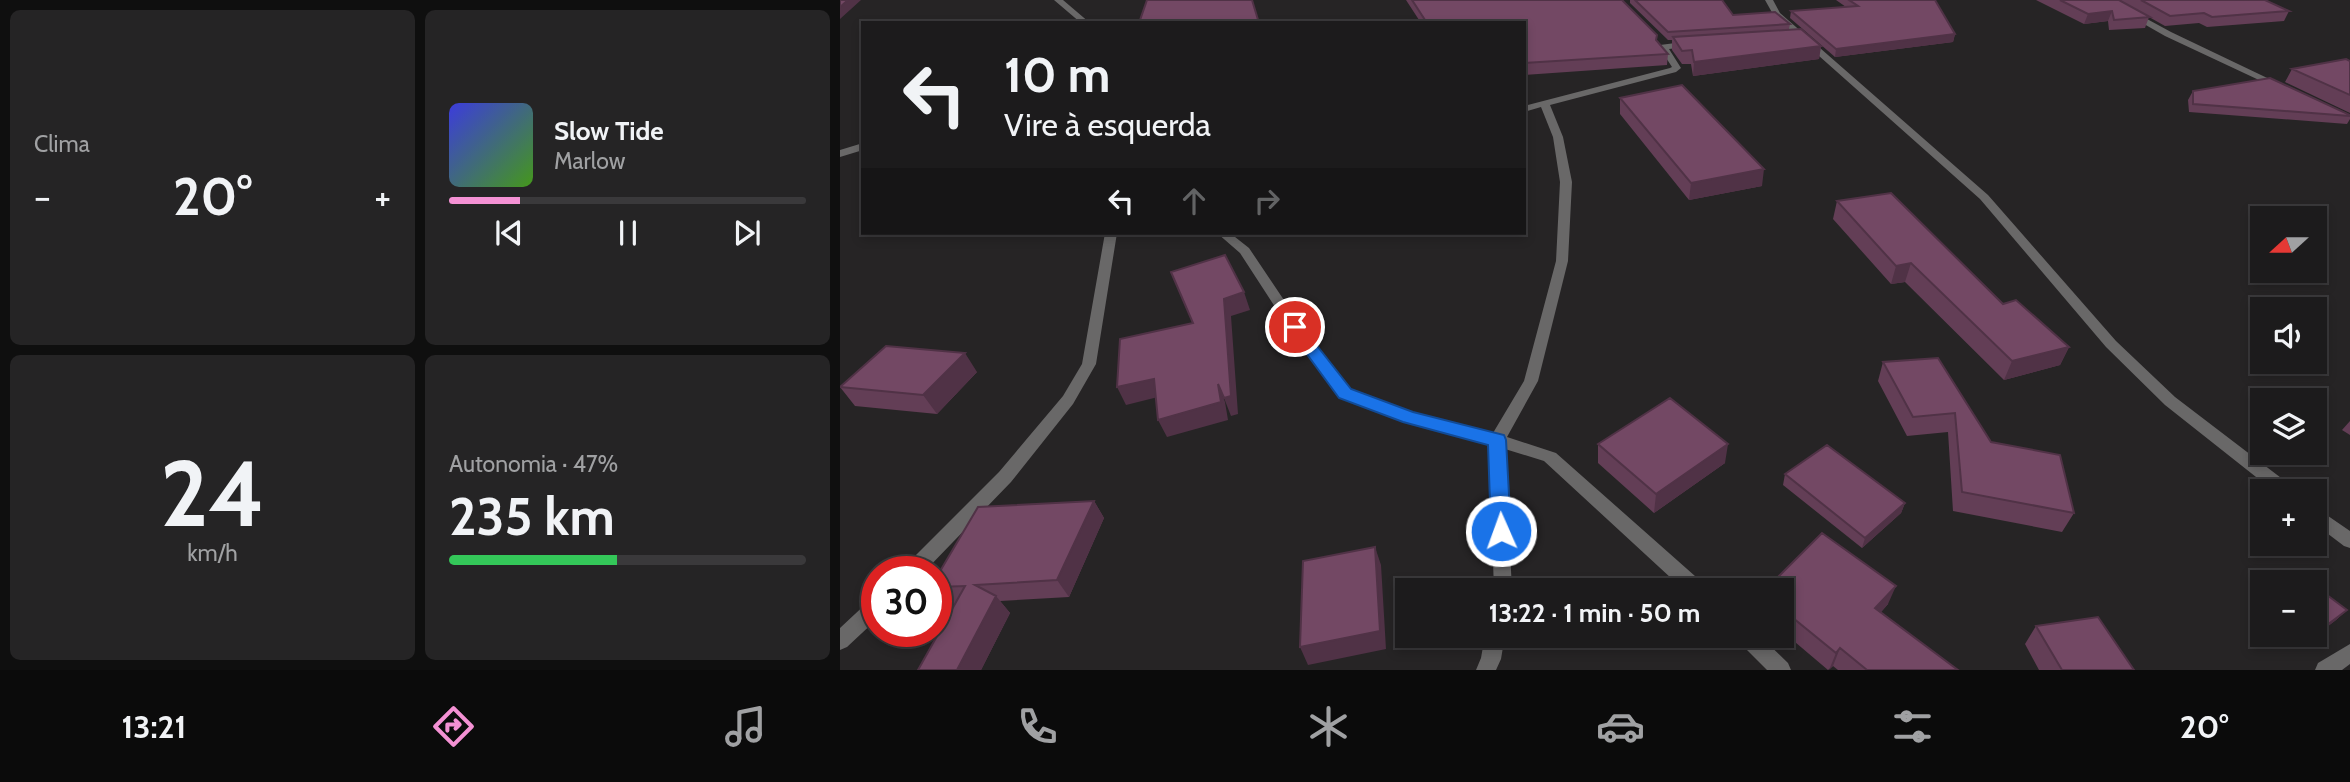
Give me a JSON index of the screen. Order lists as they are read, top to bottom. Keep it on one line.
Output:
{"north":"left","page":{"tile":["Clima",["24","km/h"],["Autonomia · 47%","235 km"]],"turn":["10 m","Vire à esquerda"],"song":["Slow Tide","Marlow"],"heat":["−","20°","+"],"map_buttons":["+","−"],"limit":"30","trip":"13:22 · 1 min · 50 m","tabs":["13:21","20°"]}}
